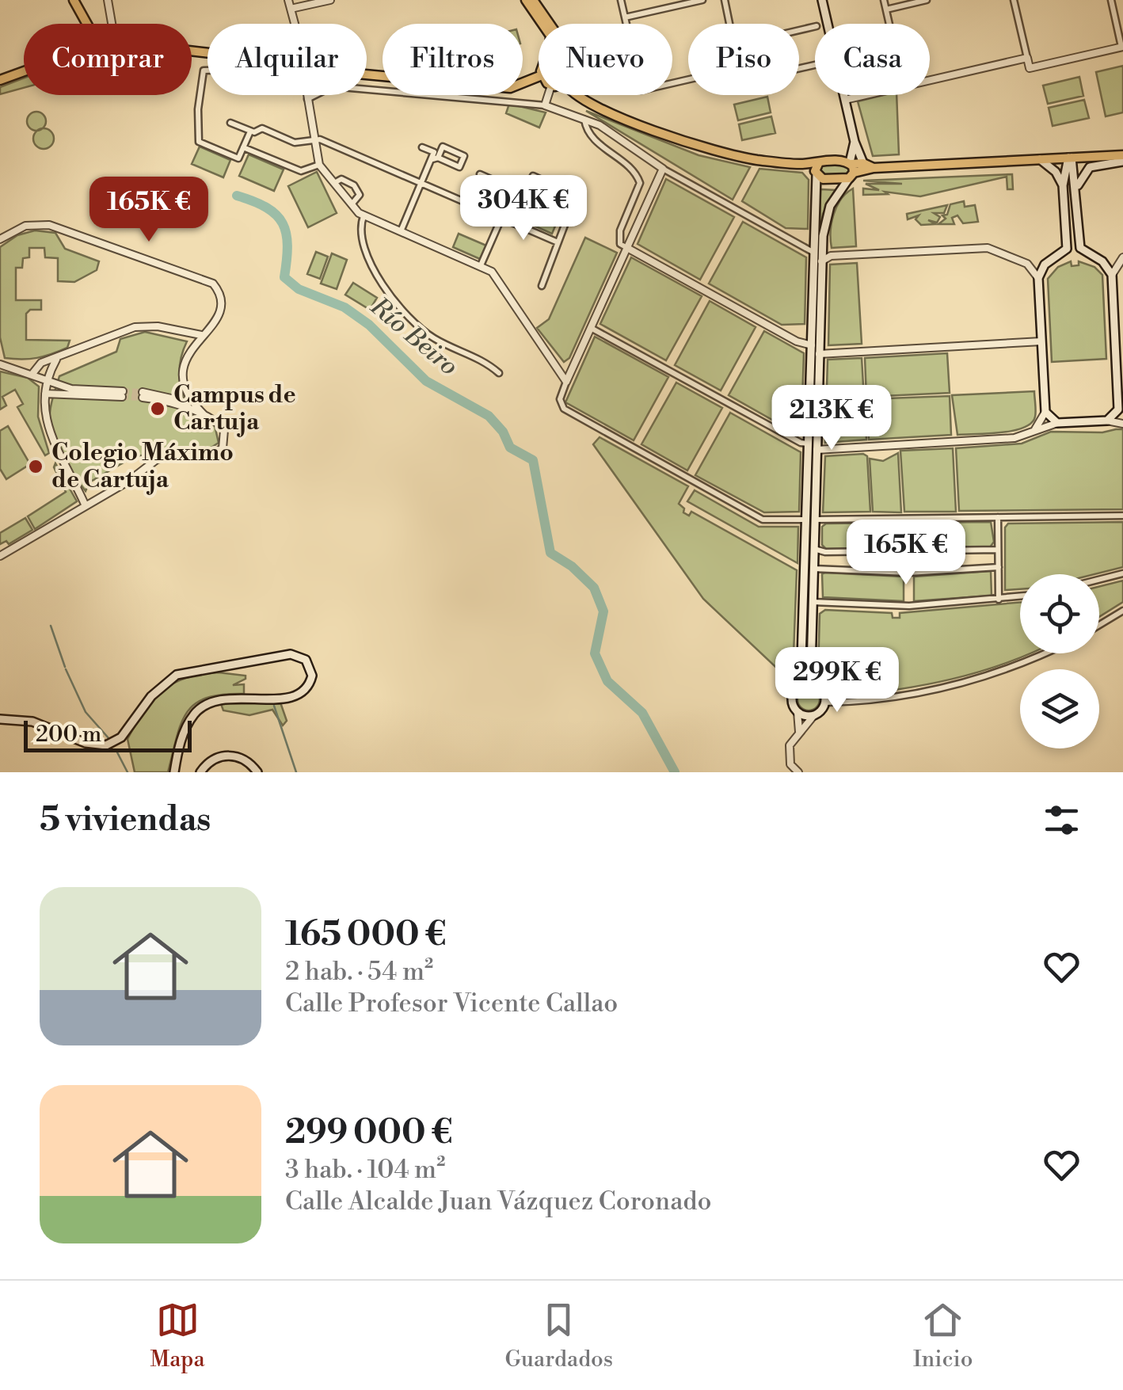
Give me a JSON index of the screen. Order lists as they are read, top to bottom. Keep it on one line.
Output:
{"water":["Río Beiro"],"places":["Campus de Cartuja","Colegio Máximo de Cartuja"],"scale_bar":"200 m","page":{"chip":["Comprar","Alquilar","Filtros","Nuevo","Piso","Casa"],"price":["304K €","165K €","213K €","165K €","299K €"],"scale":"200 m","heading":"5 viviendas","list":[{"name":"165 000 €","note":"2 hab. · 54 m² · Calle Profesor Vicente Callao"},{"name":"299 000 €","note":"3 hab. · 104 m² · Calle Alcalde Juan Vázquez Coronado"}],"tabs":["Mapa","Guardados","Inicio"]}}
